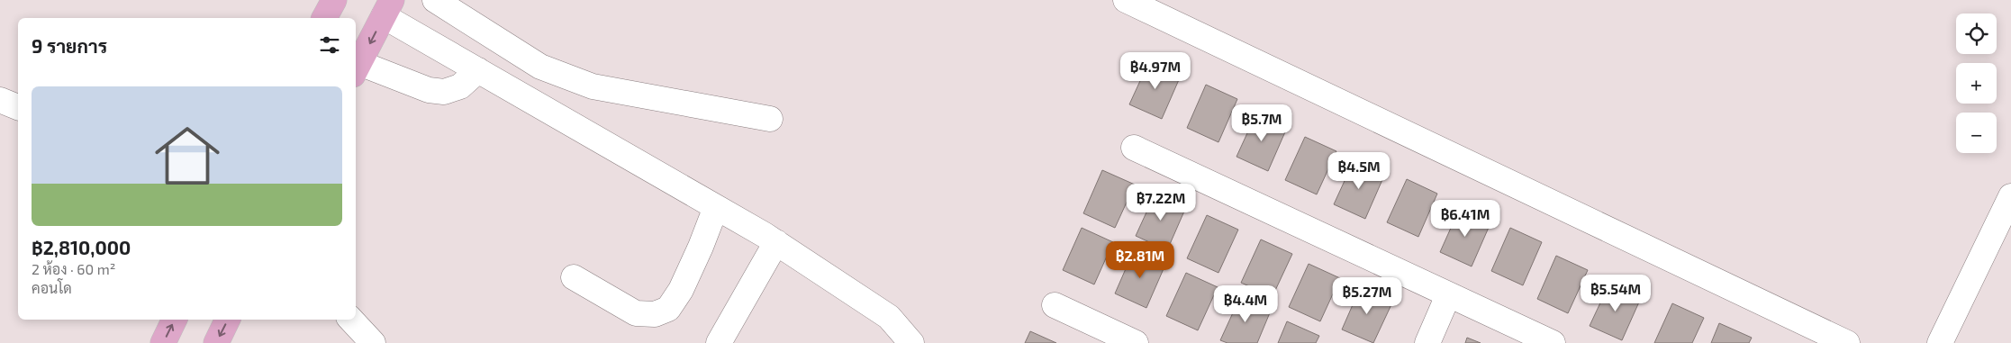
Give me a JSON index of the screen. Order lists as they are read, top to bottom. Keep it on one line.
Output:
{"page":{"map_buttons":["+","−"],"heading":"9 รายการ","price":["฿4.97M","฿5.7M","฿4.5M","฿7.22M","฿6.41M","฿2.81M","฿5.54M","฿5.27M","฿4.4M"],"list":[{"name":"฿2,810,000","note":"2 ห้อง · 60 m² · คอนโด"}]}}
